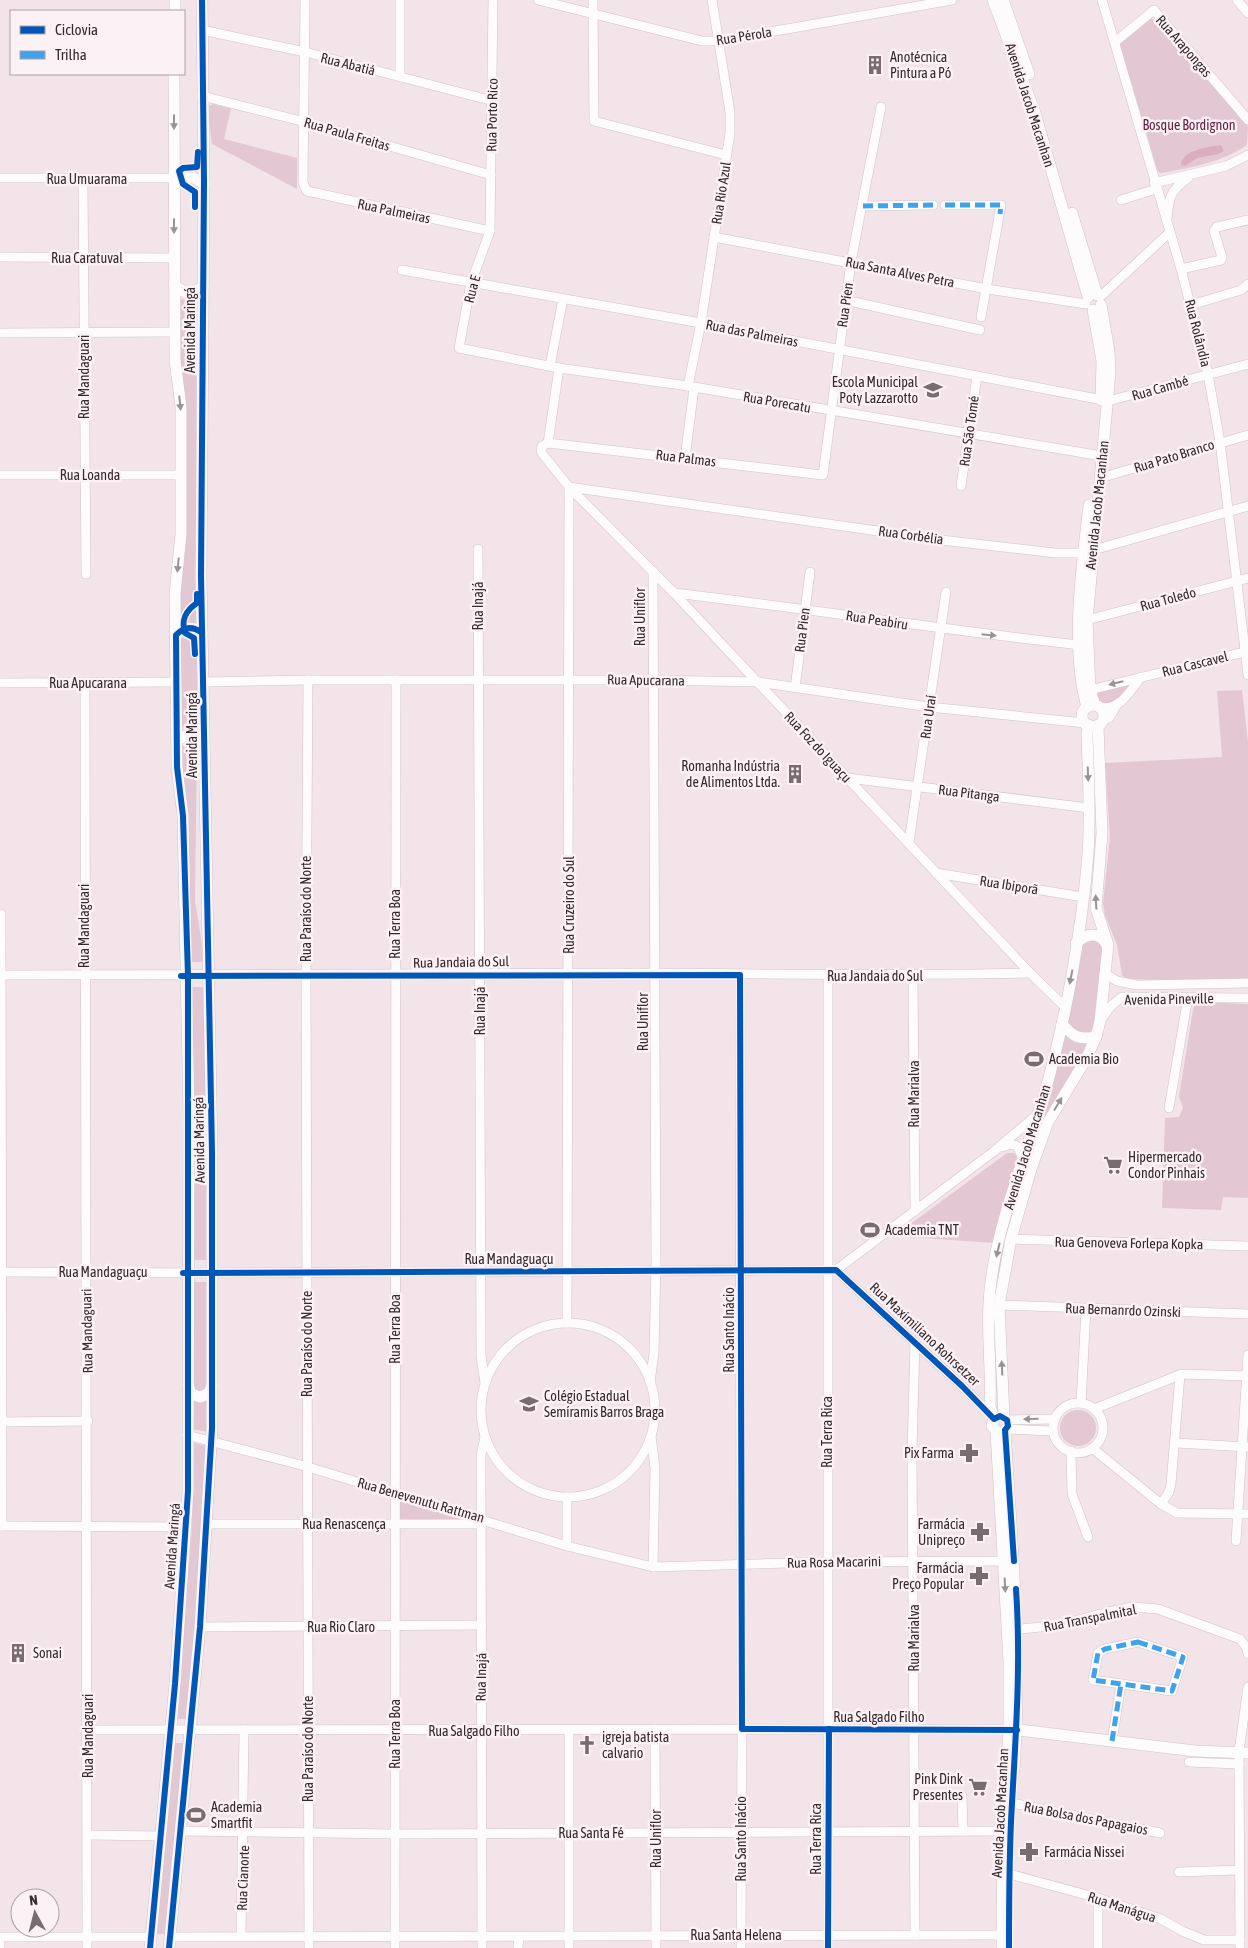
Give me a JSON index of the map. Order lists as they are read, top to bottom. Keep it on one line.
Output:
{"streets":{"main road":["Avenida Jacob Macanhan","Avenida Maringá","Rua Salgado Filho"],"street":["Rua Pérola","Rua Arapongas","Rua Abatiá","Rua Porto Rico","Rua Paula Freitas","Rua Umuarama","Rua Rio Azul","Rua Palmeiras","Rua Caratuval","Rua Santa Alves Petra","Rua E","Rua Píen","Rua das Palmeiras","Rua Rolândia","Rua Mandaguari","Rua Cambé","Rua Porecatu","Rua São Tomé","Rua Pato Branco","Rua Palmas","Rua Loanda","Rua Corbélia","Rua Toledo","Rua Inajá","Rua Uniflor","Rua Peabiru","Rua Pien","Rua Cascavel","Rua Apucarana","Rua Uraí","Rua Foz do Iguaçu","Rua Pitanga","Rua Ibiporã","Rua Cruzeiro do Sul","Rua Paraíso do Norte","Rua Terra Boa","Rua Jandaia do Sul","Avenida Pineville","Rua Marialva","Rua Genoveva Forlepa Kopka","Rua Mandaguaçu","Rua Bernanrdo Ozinski","Rua Santo Inácio","Rua Maximiliano Rohrsetzer","Rua Terra Rica","Rua Benevenutu Rattman","Rua Renascença","Rua Rosa Macarini","Rua Transpalmital","Rua Rio Claro","Rua Bolsa dos Papagaios","Rua Santa Fé","Rua Cianorte","Rua Manágua","Rua Santa Helena"]},"crossings":[["Rua Pérola","Rua Rio Azul"],["Rua Arapongas","Rua Rolândia"],["Rua Abatiá","Rua Porto Rico"],["Rua Abatiá","Avenida Maringá"],["Avenida Jacob Macanhan","Rua Santa Alves Petra"],["Avenida Jacob Macanhan","Rua das Palmeiras"],["Avenida Jacob Macanhan","Rua Cambé"],["Avenida Jacob Macanhan","Rua Porecatu"],["Avenida Jacob Macanhan","Rua Pato Branco"],["Avenida Jacob Macanhan","Rua Corbélia"],["Avenida Jacob Macanhan","Rua Toledo"],["Avenida Jacob Macanhan","Rua Peabiru"],["Avenida Jacob Macanhan","Rua Cascavel"],["Avenida Jacob Macanhan","Rua Apucarana"],["Avenida Jacob Macanhan","Rua Foz do Iguaçu"],["Avenida Jacob Macanhan","Rua Pitanga"],["Avenida Jacob Macanhan","Rua Ibiporã"],["Avenida Jacob Macanhan","Avenida Pineville"],["Avenida Jacob Macanhan","Rua Genoveva Forlepa Kopka"],["Avenida Jacob Macanhan","Rua Bernanrdo Ozinski"],["Avenida Jacob Macanhan","Rua Maximiliano Rohrsetzer"],["Avenida Jacob Macanhan","Rua Rosa Macarini"],["Avenida Jacob Macanhan","Rua Transpalmital"],["Avenida Jacob Macanhan","Rua Salgado Filho"],["Avenida Jacob Macanhan","Rua Bolsa dos Papagaios"],["Avenida Jacob Macanhan","Rua Santa Fé"],["Avenida Jacob Macanhan","Rua Manágua"],["Avenida Jacob Macanhan","Rua Santa Helena"],["Rua Porto Rico","Rua Paula Freitas"],["Rua Porto Rico","Rua Palmeiras"],["Rua Porto Rico","Rua E"],["Rua Paula Freitas","Rua Palmeiras"],["Rua Paula Freitas","Avenida Maringá"],["Rua Umuarama","Avenida Maringá"],["Rua Umuarama","Rua Mandaguari"],["Rua Rio Azul","Rua Santa Alves Petra"],["Rua Rio Azul","Rua das Palmeiras"],["Rua Rio Azul","Rua Porecatu"],["Rua Rio Azul","Rua Palmas"],["Rua Palmeiras","Rua E"],["Rua Caratuval","Avenida Maringá"],["Rua Caratuval","Rua Mandaguari"],["Rua Santa Alves Petra","Rua Píen"],["Rua E","Rua das Palmeiras"],["Rua E","Rua Porecatu"],["Rua Píen","Rua das Palmeiras"],["Rua Píen","Rua Porecatu"],["Rua Píen","Rua Palmas"],["Avenida Maringá","Rua Loanda"],["Avenida Maringá","Rua Apucarana"],["Avenida Maringá","Rua Jandaia do Sul"],["Avenida Maringá","Rua Mandaguaçu"],["Avenida Maringá","Rua Benevenutu Rattman"],["Avenida Maringá","Rua Renascença"],["Avenida Maringá","Rua Rio Claro"],["Avenida Maringá","Rua Salgado Filho"],["Avenida Maringá","Rua Santa Fé"],["Avenida Maringá","Rua Santa Helena"],["Rua das Palmeiras","Rua Cambé"],["Rua das Palmeiras","Rua São Tomé"],["Rua Rolândia","Rua Cambé"],["Rua Rolândia","Rua Pato Branco"],["Rua Rolândia","Rua Corbélia"],["Rua Rolândia","Rua Toledo"],["Rua Rolândia","Rua Cascavel"],["Rua Mandaguari","Rua Loanda"],["Rua Mandaguari","Rua Apucarana"],["Rua Mandaguari","Rua Jandaia do Sul"],["Rua Mandaguari","Rua Mandaguaçu"],["Rua Mandaguari","Rua Salgado Filho"],["Rua Porecatu","Rua São Tomé"],["Rua Palmas","Rua Foz do Iguaçu"],["Rua Corbélia","Rua Foz do Iguaçu"],["Rua Corbélia","Rua Cruzeiro do Sul"],["Rua Inajá","Rua Uniflor"],["Rua Inajá","Rua Apucarana"],["Rua Inajá","Rua Cruzeiro do Sul"],["Rua Inajá","Rua Jandaia do Sul"],["Rua Inajá","Rua Mandaguaçu"],["Rua Inajá","Rua Benevenutu Rattman"],["Rua Inajá","Rua Renascença"],["Rua Inajá","Rua Rio Claro"],["Rua Inajá","Rua Salgado Filho"],["Rua Inajá","Rua Santa Fé"],["Rua Inajá","Rua Santa Helena"],["Rua Uniflor","Rua Apucarana"],["Rua Uniflor","Rua Foz do Iguaçu"],["Rua Uniflor","Rua Cruzeiro do Sul"],["Rua Uniflor","Rua Jandaia do Sul"],["Rua Uniflor","Rua Mandaguaçu"],["Rua Uniflor","Rua Salgado Filho"],["Rua Uniflor","Rua Santa Fé"],["Rua Uniflor","Rua Santa Helena"],["Rua Peabiru","Rua Pien"],["Rua Peabiru","Rua Uraí"],["Rua Peabiru","Rua Foz do Iguaçu"],["Rua Pien","Rua Apucarana"],["Rua Apucarana","Rua Uraí"],["Rua Apucarana","Rua Foz do Iguaçu"],["Rua Apucarana","Rua Cruzeiro do Sul"],["Rua Apucarana","Rua Paraíso do Norte"],["Rua Apucarana","Rua Terra Boa"],["Rua Uraí","Rua Foz do Iguaçu"],["Rua Uraí","Rua Pitanga"],["Rua Foz do Iguaçu","Rua Pitanga"],["Rua Foz do Iguaçu","Rua Ibiporã"],["Rua Foz do Iguaçu","Rua Cruzeiro do Sul"],["Rua Foz do Iguaçu","Rua Jandaia do Sul"],["Rua Cruzeiro do Sul","Rua Jandaia do Sul"],["Rua Cruzeiro do Sul","Rua Mandaguaçu"],["Rua Paraíso do Norte","Rua Jandaia do Sul"],["Rua Paraíso do Norte","Rua Mandaguaçu"],["Rua Paraíso do Norte","Rua Benevenutu Rattman"],["Rua Paraíso do Norte","Rua Renascença"],["Rua Paraíso do Norte","Rua Rio Claro"],["Rua Paraíso do Norte","Rua Salgado Filho"],["Rua Paraíso do Norte","Rua Santa Fé"],["Rua Paraíso do Norte","Rua Santa Helena"],["Rua Terra Boa","Rua Jandaia do Sul"],["Rua Terra Boa","Rua Mandaguaçu"],["Rua Terra Boa","Rua Benevenutu Rattman"],["Rua Terra Boa","Rua Renascença"],["Rua Terra Boa","Rua Rio Claro"],["Rua Terra Boa","Rua Salgado Filho"],["Rua Terra Boa","Rua Santa Fé"],["Rua Terra Boa","Rua Santa Helena"],["Rua Jandaia do Sul","Rua Marialva"],["Rua Jandaia do Sul","Rua Santo Inácio"],["Rua Jandaia do Sul","Rua Terra Rica"],["Rua Marialva","Rua Maximiliano Rohrsetzer"],["Rua Marialva","Rua Rosa Macarini"],["Rua Marialva","Rua Salgado Filho"],["Rua Marialva","Rua Santa Fé"],["Rua Marialva","Rua Santa Helena"],["Rua Mandaguaçu","Rua Santo Inácio"],["Rua Mandaguaçu","Rua Maximiliano Rohrsetzer"],["Rua Mandaguaçu","Rua Terra Rica"],["Rua Santo Inácio","Rua Rosa Macarini"],["Rua Santo Inácio","Rua Salgado Filho"],["Rua Santo Inácio","Rua Santa Fé"],["Rua Santo Inácio","Rua Santa Helena"],["Rua Maximiliano Rohrsetzer","Rua Terra Rica"],["Rua Terra Rica","Rua Rosa Macarini"],["Rua Terra Rica","Rua Salgado Filho"],["Rua Terra Rica","Rua Santa Fé"],["Rua Terra Rica","Rua Santa Helena"],["Rua Benevenutu Rattman","Rua Renascença"],["Rua Benevenutu Rattman","Rua Rosa Macarini"],["Rua Salgado Filho","Rua Cianorte"],["Rua Santa Fé","Rua Cianorte"],["Rua Cianorte","Rua Santa Helena"]],"parks":["Bosque Bordignon"],"places":{"building":["Anotécnica Pintura a Pó","Romanha Indústria de Alimentos Ltda.","Sonai"],"school or university":["Escola Municipal Poty Lazzarotto","Colégio Estadual Semíramis Barros Braga"],"sports":["Academia Bio","Academia TNT","Academia Smartfit"],"supermarket":["Hipermercado Condor Pinhais","Pink Dink Presentes"],"pharmacy":["Pix Farma","Farmácia Unipreço","Farmácia Preço Popular","Farmácia Nissei"],"church":["igreja batista calvario"]},"legend":["Ciclovia","Trilha"],"north":"top"}
